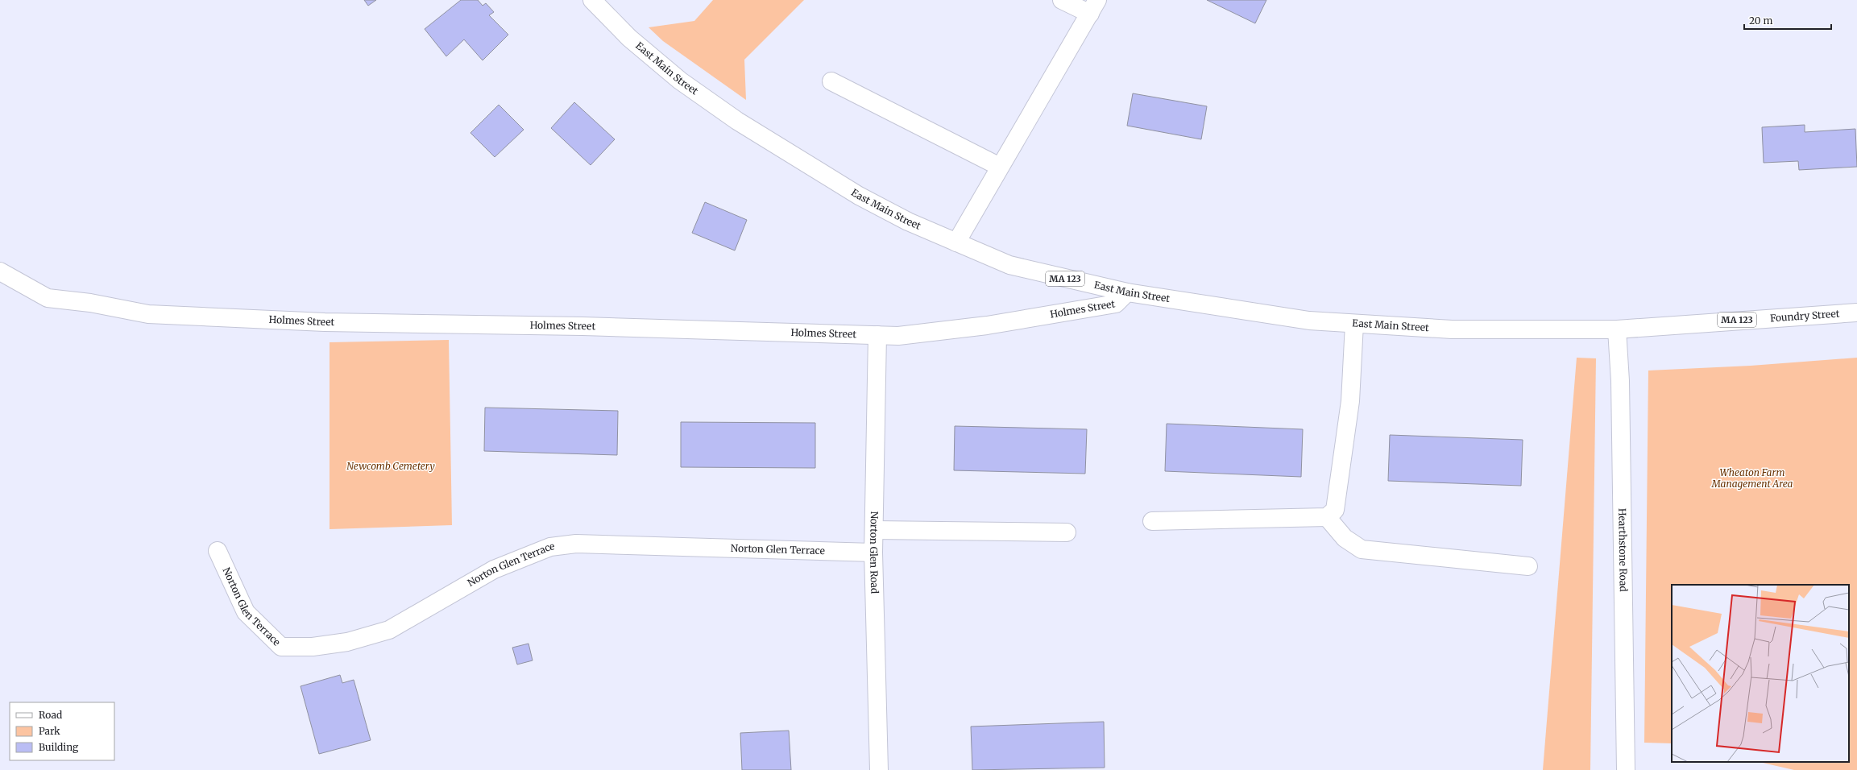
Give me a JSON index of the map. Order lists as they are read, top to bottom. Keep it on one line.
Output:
{"streets":{"main road":["East Main Street","MA 123","Holmes Street","Foundry Street","Norton Glen Terrace","Hearthstone Road","Norton Glen Road"]},"crossings":[["East Main Street","Holmes Street"],["East Main Street","Foundry Street"],["East Main Street","Hearthstone Road"],["Holmes Street","Norton Glen Road"],["Foundry Street","Hearthstone Road"],["Norton Glen Terrace","Norton Glen Road"]],"parks":["Newcomb Cemetery","Wheaton Farm Management Area"],"legend":["Road","Park","Building"],"scale_bar":"20 m"}
